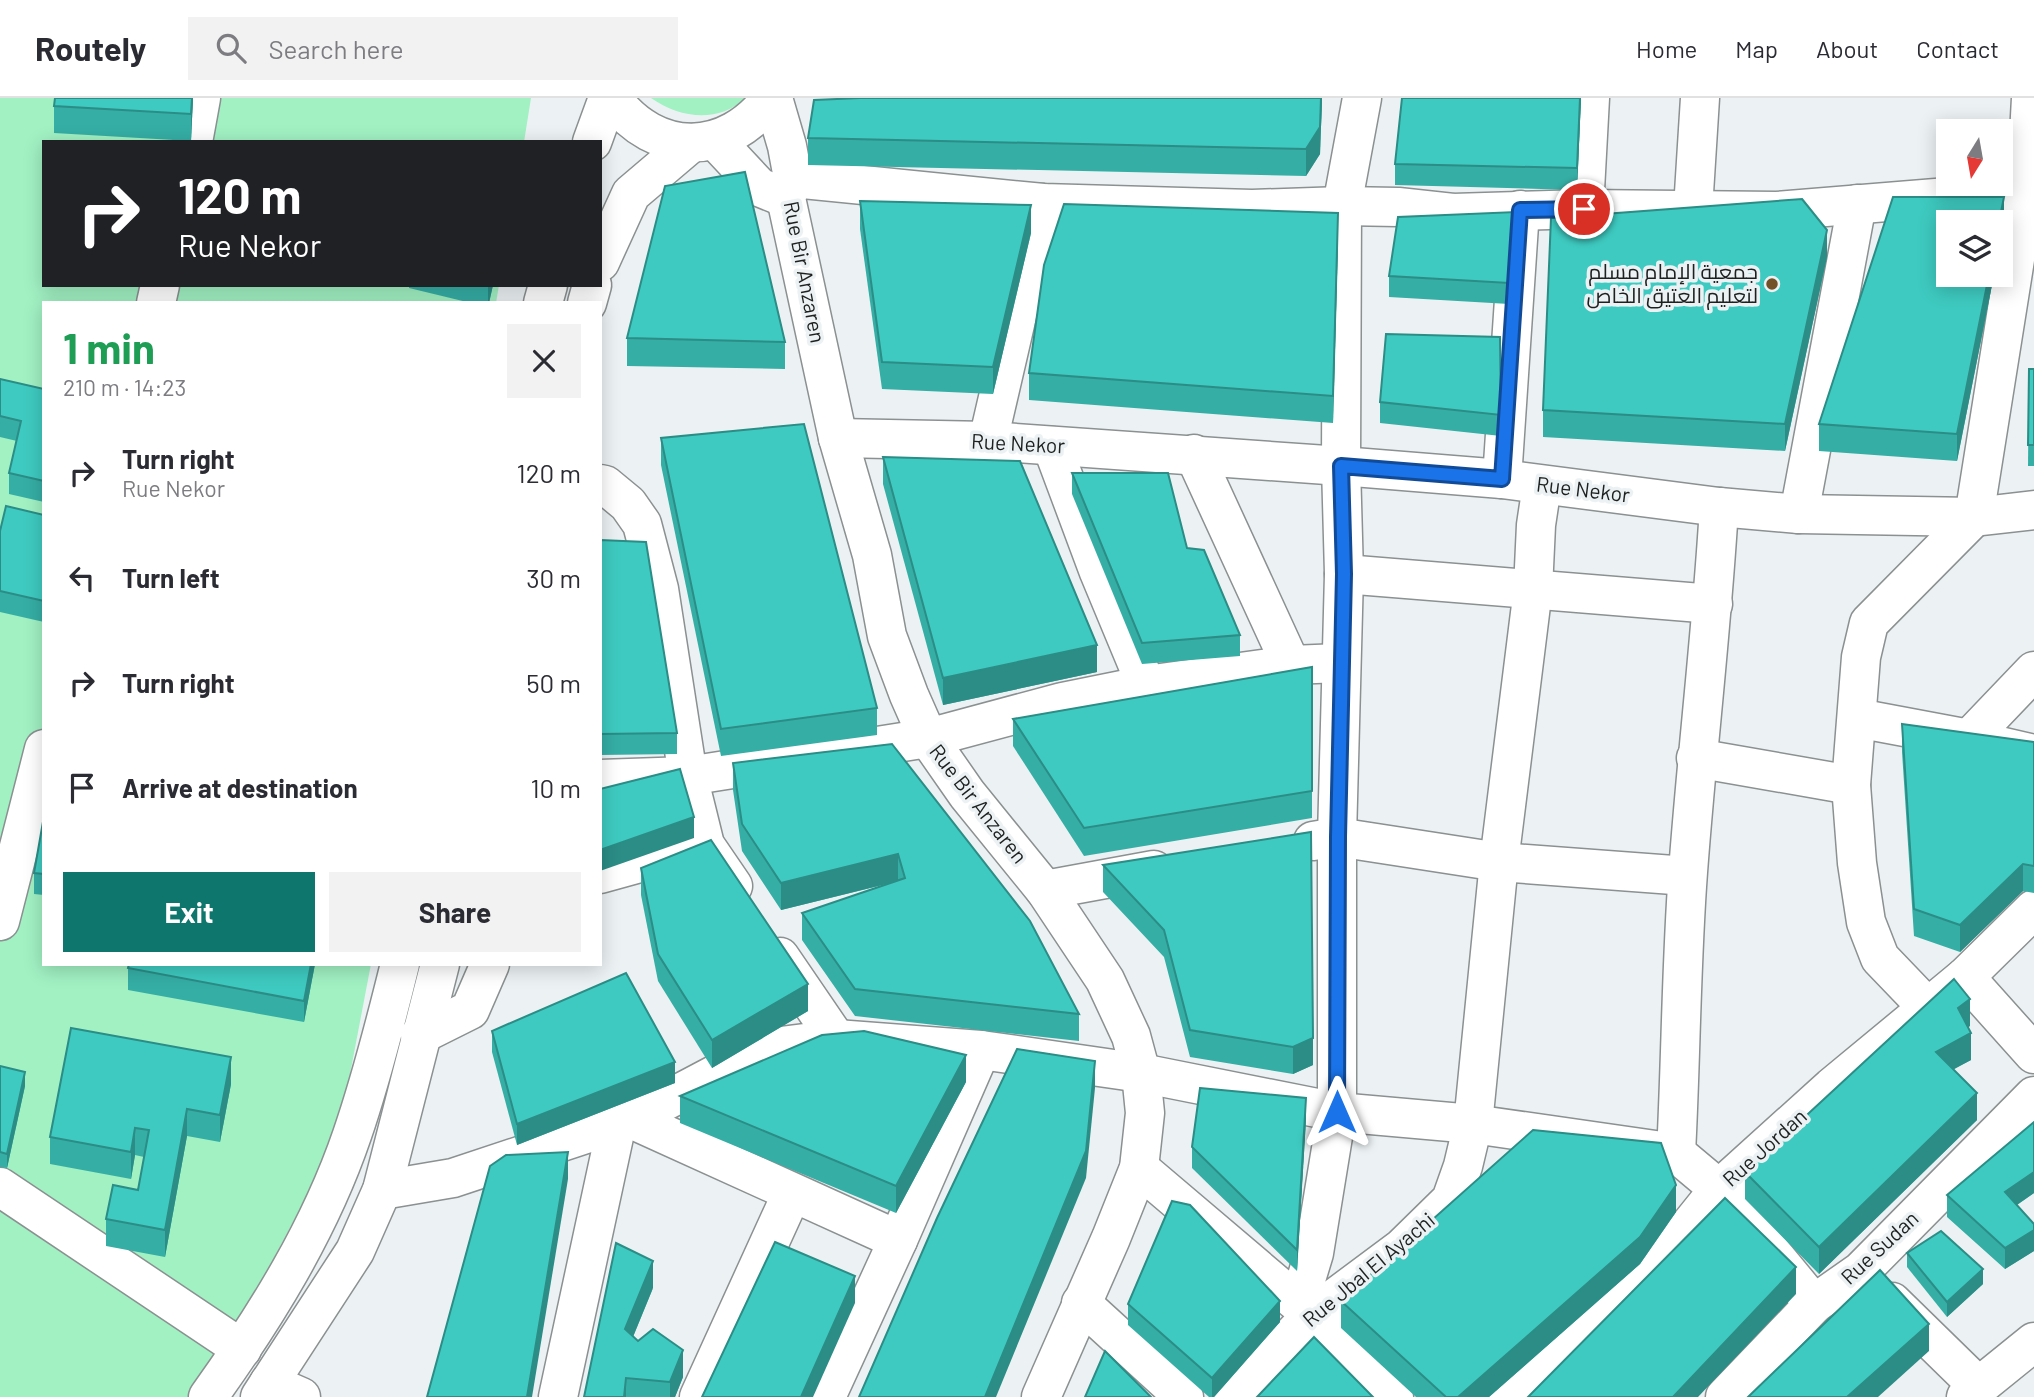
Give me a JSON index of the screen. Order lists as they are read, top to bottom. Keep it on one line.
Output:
{"streets":{"main road":["Rue Bir Anzaren","Rue Nekor","Rue Jordan","Rue Sudan","Rue Jbal El Ayachi"]},"crossings":[["Rue Bir Anzaren","Rue Nekor"],["Rue Nekor","Rue Jbal El Ayachi"]],"places":["جمعية الإمام مسلم لتعليم العتيق الخاص"],"north":"bottom","page":{"header":"Routely","search":"Search here","nav":["Home","Map","About","Contact"],"turn":["120 m","Rue Nekor"],"heading":["1 min","210 m · 14:23"],"list":[{"name":"Turn right","note":"Rue Nekor","value":"120 m"},{"name":"Turn left","value":"30 m"},{"name":"Turn right","value":"50 m"},{"name":"Arrive at destination","value":"10 m"}],"buttons":["Exit","Share"]}}
